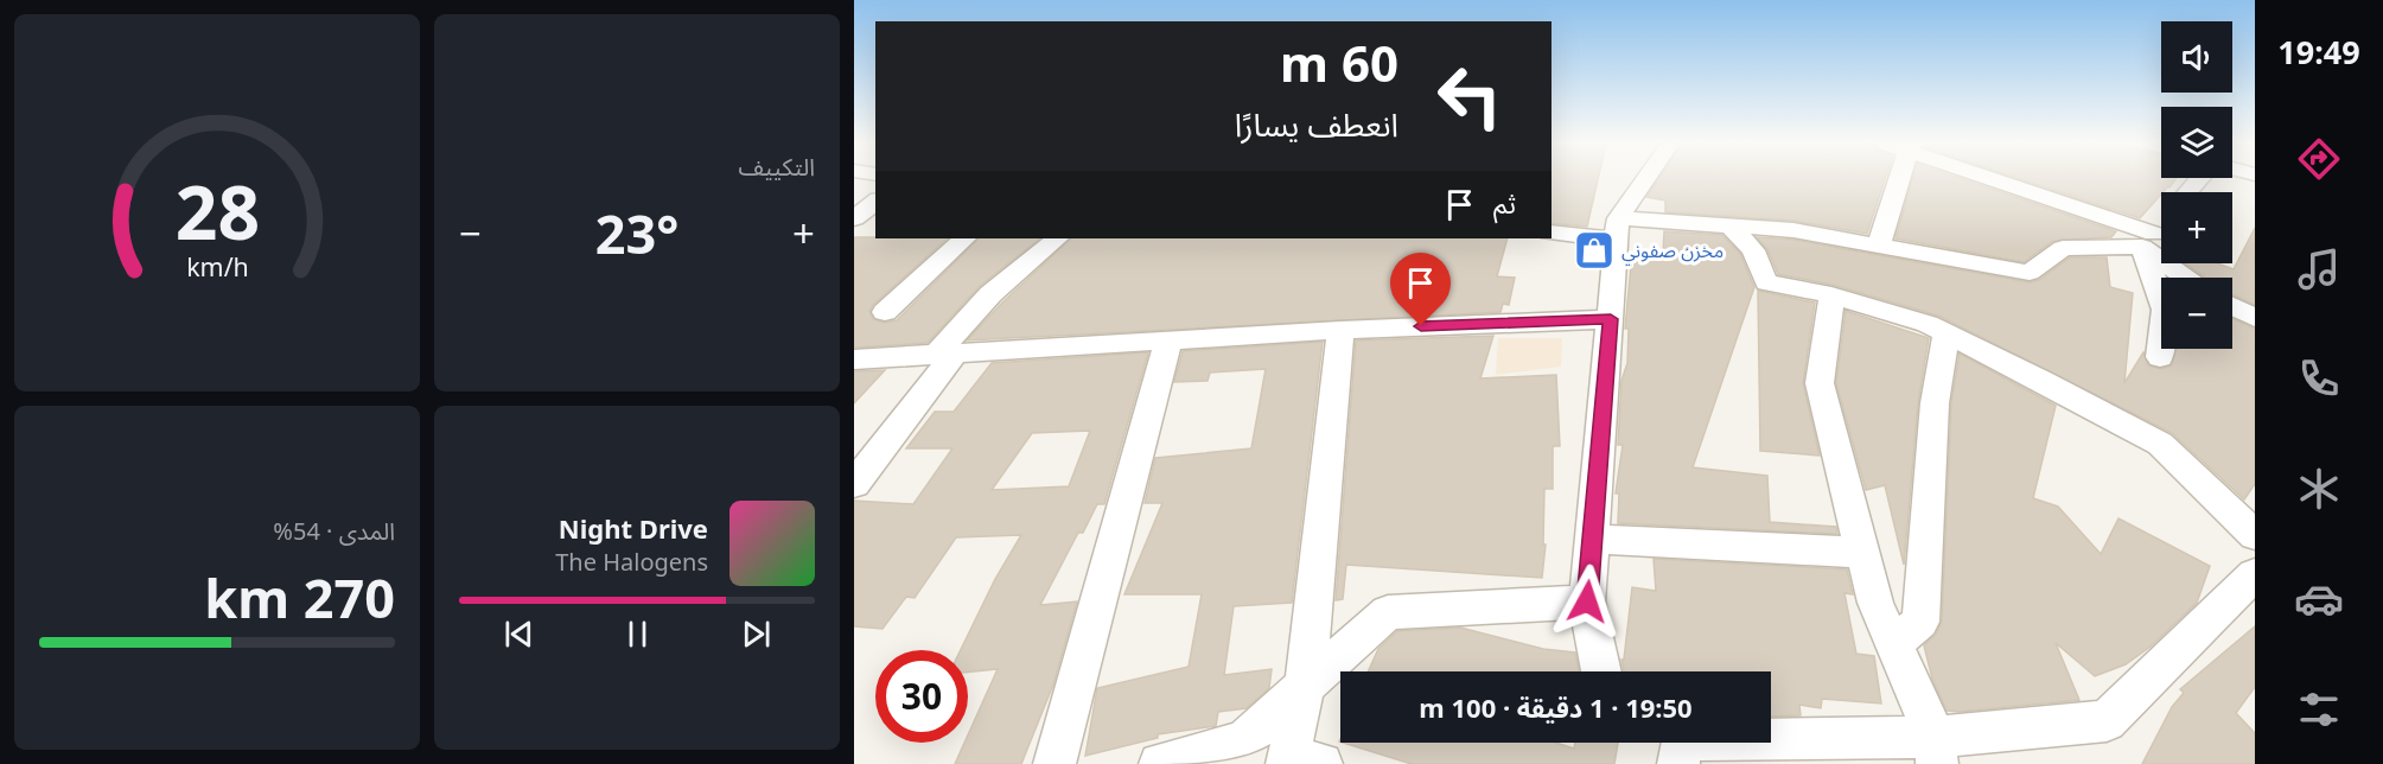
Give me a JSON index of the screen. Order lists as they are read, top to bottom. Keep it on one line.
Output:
{"places":{"shop":["مخزن صفوني"]},"page":{"tabs":"19:49","tile":["التكييف",["المدى · 54%","270 km"]],"map_buttons":["+","−"],"turn":["60 m","انعطف يسارًا"],"then":"ثم","heat":["−","23°","+"],"song":["Night Drive","The Halogens"],"limit":"30","trip":"19:50 · 1 دقيقة · 100 m","gauge":["28","km/h"]}}
